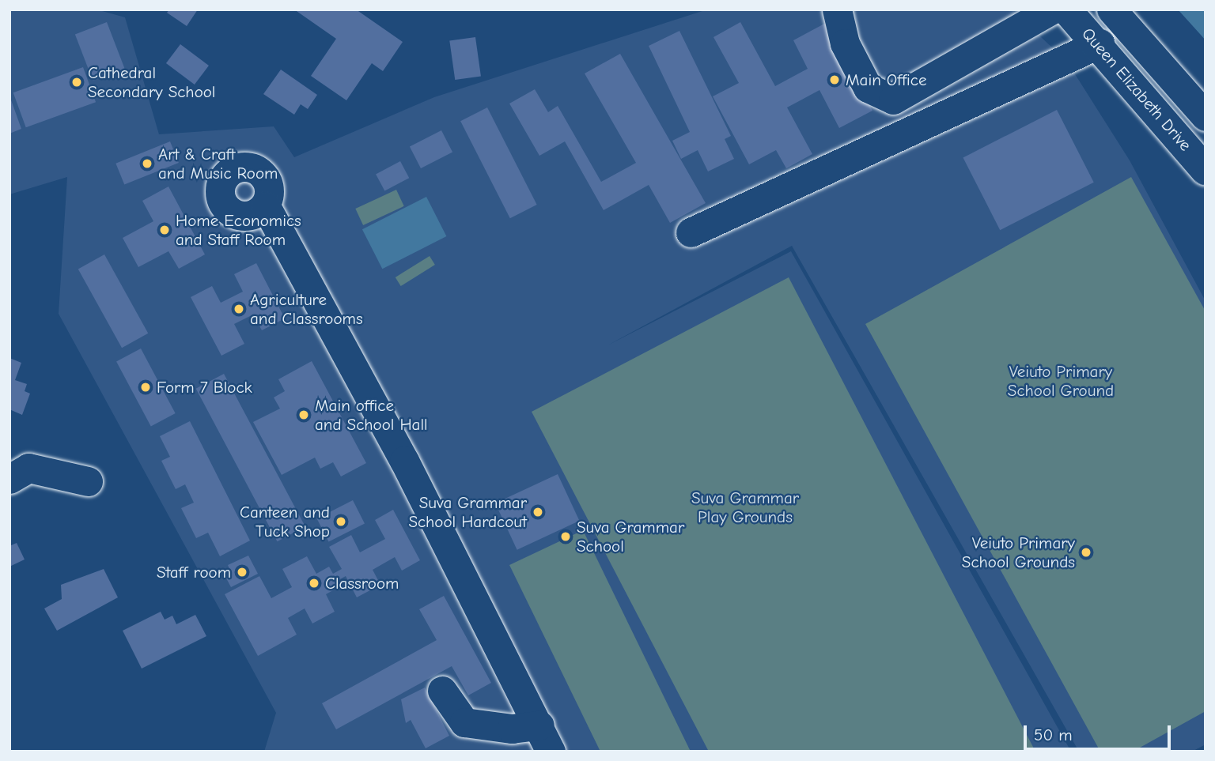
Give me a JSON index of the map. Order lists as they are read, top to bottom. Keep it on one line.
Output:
{"streets":{"main road":["Queen Elizabeth Drive"]},"parks":["Veiuto Primary School Ground","Suva Grammar Play Grounds"],"places":["Main Office","Cathedral Secondary School","Art & Craft and Music Room","Home Economics and Staff Room","Agriculture and Classrooms","Form 7 Block","Main office and School Hall","Suva Grammar School Hardcout","Canteen and Tuck Shop","Suva Grammar School","Veiuto Primary School Grounds","Staff room","Classroom"],"scale_bar":"50 m"}
